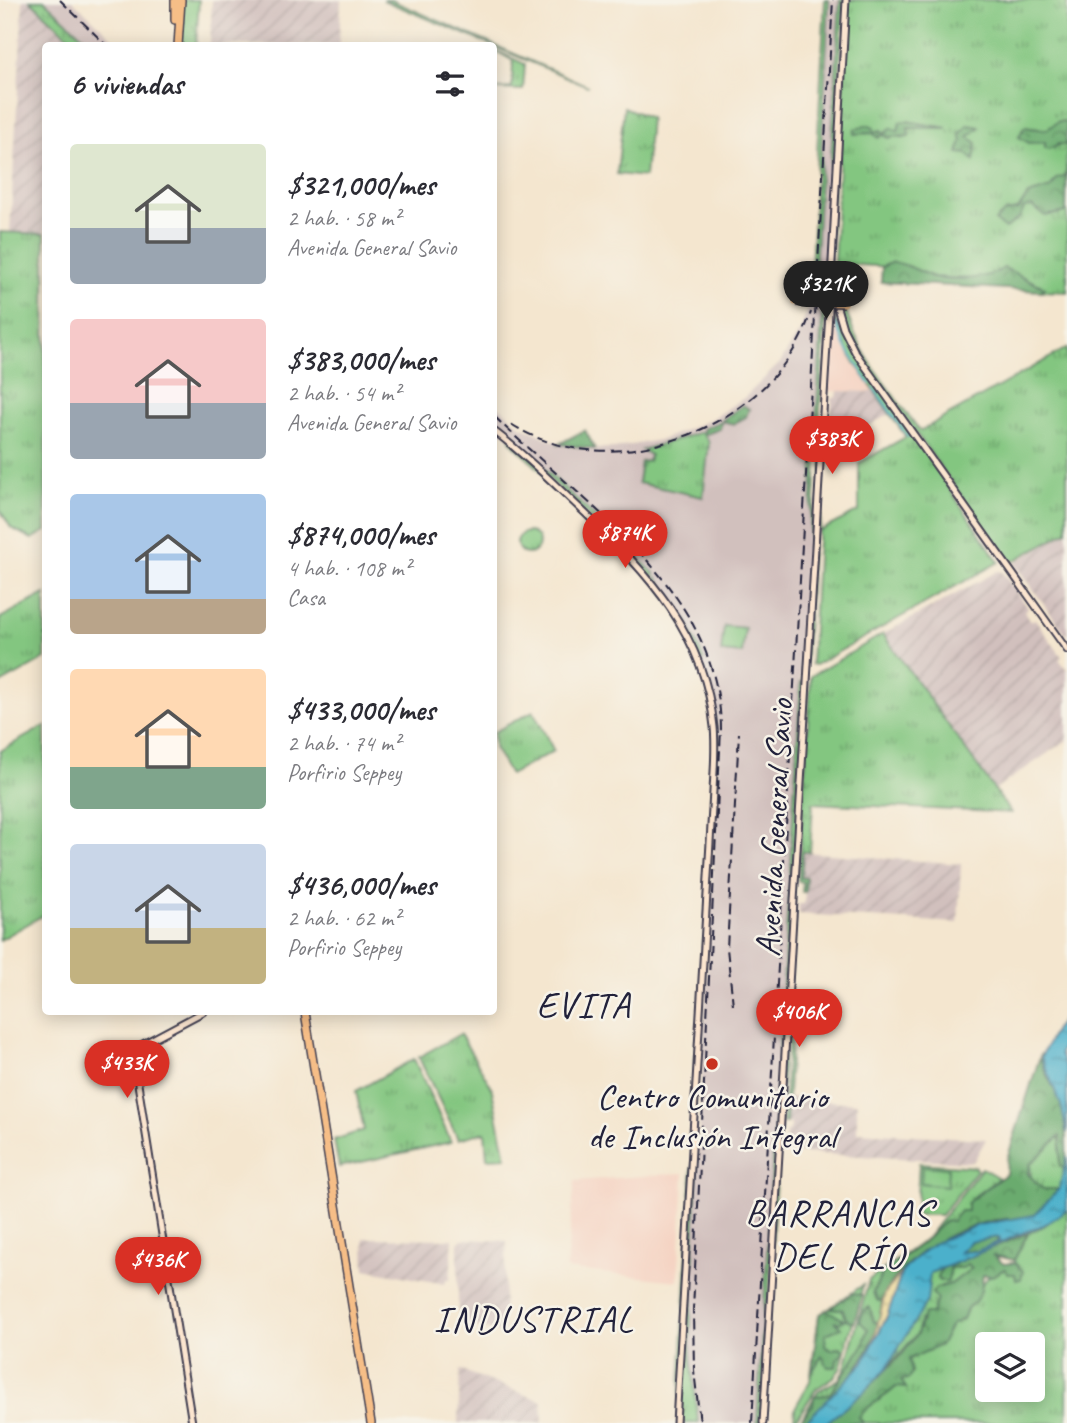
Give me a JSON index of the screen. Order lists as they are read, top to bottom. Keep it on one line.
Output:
{"streets":{"main road":["Avenida General Savio"]},"districts":["EVITA","BARRANCAS DEL RÍO","INDUSTRIAL"],"places":["Centro Comunitario de Inclusión Integral"],"page":{"heading":"6 viviendas","list":[{"name":"$321,000/mes","note":"2 hab. · 58 m² · Avenida General Savio"},{"name":"$383,000/mes","note":"2 hab. · 54 m² · Avenida General Savio"},{"name":"$874,000/mes","note":"4 hab. · 108 m² · Casa"},{"name":"$433,000/mes","note":"2 hab. · 74 m² · Porfirio Seppey"},{"name":"$436,000/mes","note":"2 hab. · 62 m² · Porfirio Seppey"}],"price":["$321K","$383K","$874K","$406K","$433K","$436K"]}}
